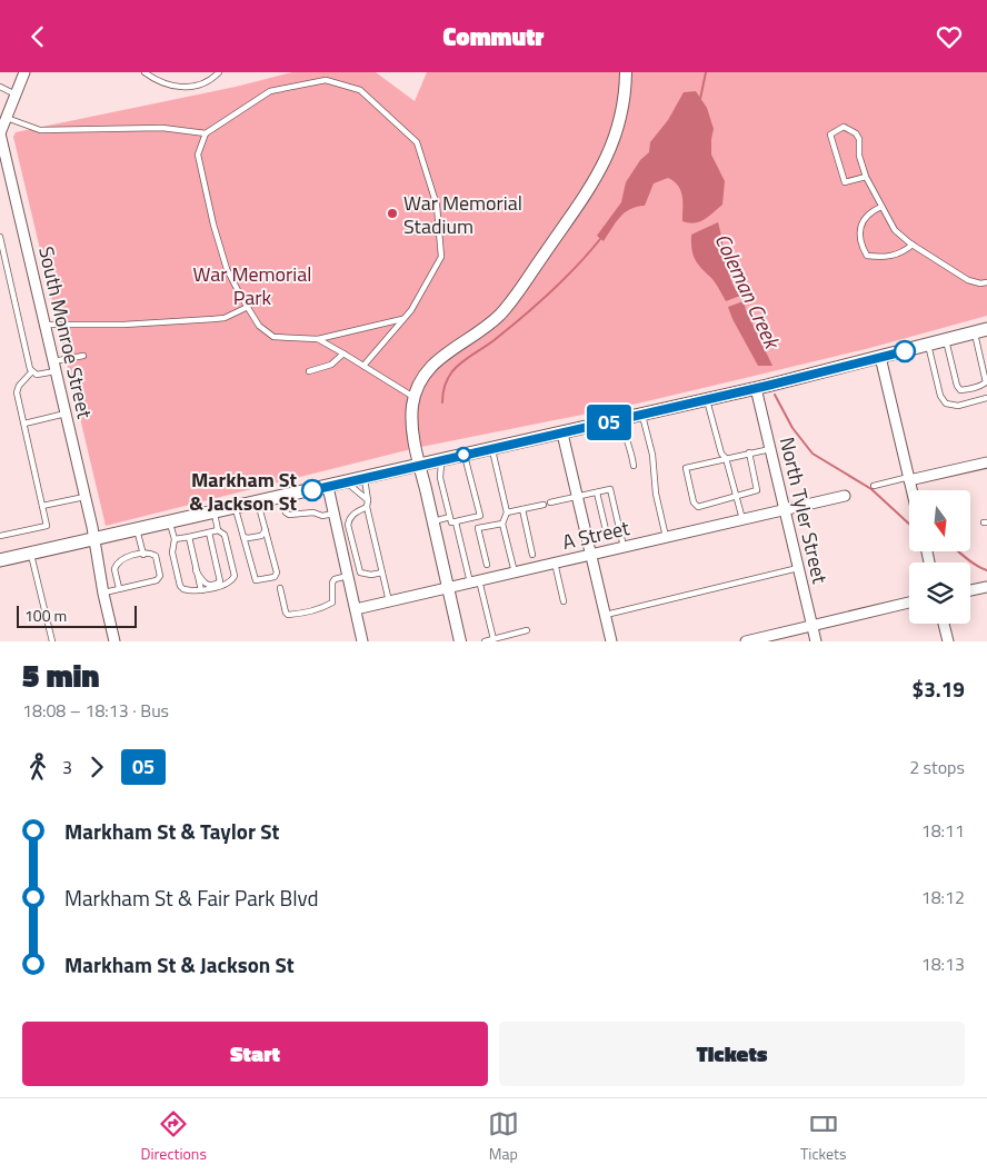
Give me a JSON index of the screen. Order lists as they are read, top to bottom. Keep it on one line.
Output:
{"streets":{"street":["South Monroe Street","North Tyler Street","A Street"]},"crossings":[["North Tyler Street","A Street"]],"water":["Coleman Creek"],"parks":["War Memorial Park"],"places":["War Memorial Stadium","Markham St & Jackson St"],"lines":["bus line 05"],"scale_bar":"100 m","north":"bottom","page":{"header":"Commutr","on_map":"05","scale":"100 m","heading":["5 min","18:08 – 18:13 · Bus","$3.19"],"legs":["3","05","2 stops"],"list":[{"name":"Markham St & Taylor St","value":"18:11"},{"name":"Markham St & Fair Park Blvd","value":"18:12"},{"name":"Markham St & Jackson St","value":"18:13"}],"buttons":["Start","Tickets"],"tabs":["Directions","Map","Tickets"]}}
